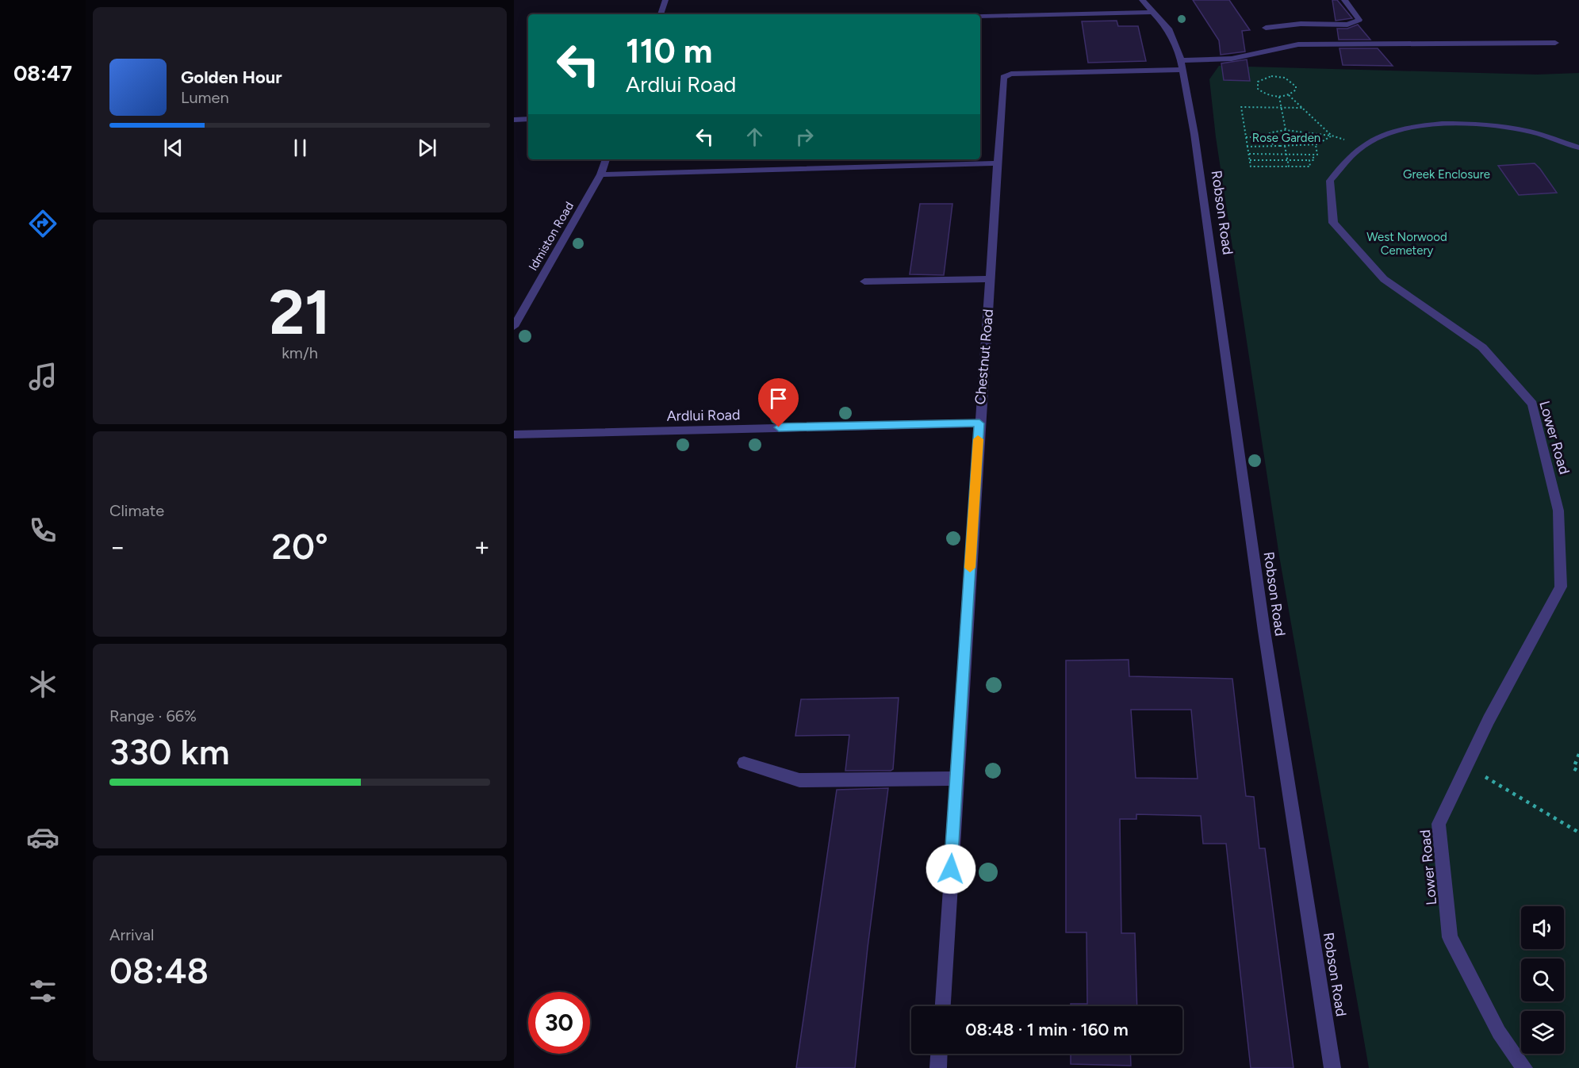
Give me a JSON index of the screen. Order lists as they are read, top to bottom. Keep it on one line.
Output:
{"streets":{"street":["Robson Road","Idmiston Road","Chestnut Road","Ardlui Road","Lower Road"]},"crossings":[["Robson Road","Chestnut Road"],["Chestnut Road","Ardlui Road"]],"parks":["Rose Garden","Greek Enclosure","West Norwood Cemetery"],"page":{"tabs":"08:47","turn":["110 m","Ardlui Road"],"song":["Golden Hour","Lumen"],"tile":[["21","km/h"],"Climate",["Range · 66%","330 km"],["Arrival","08:48"]],"heat":["−","20°","+"],"limit":"30","trip":"08:48 · 1 min · 160 m"}}
